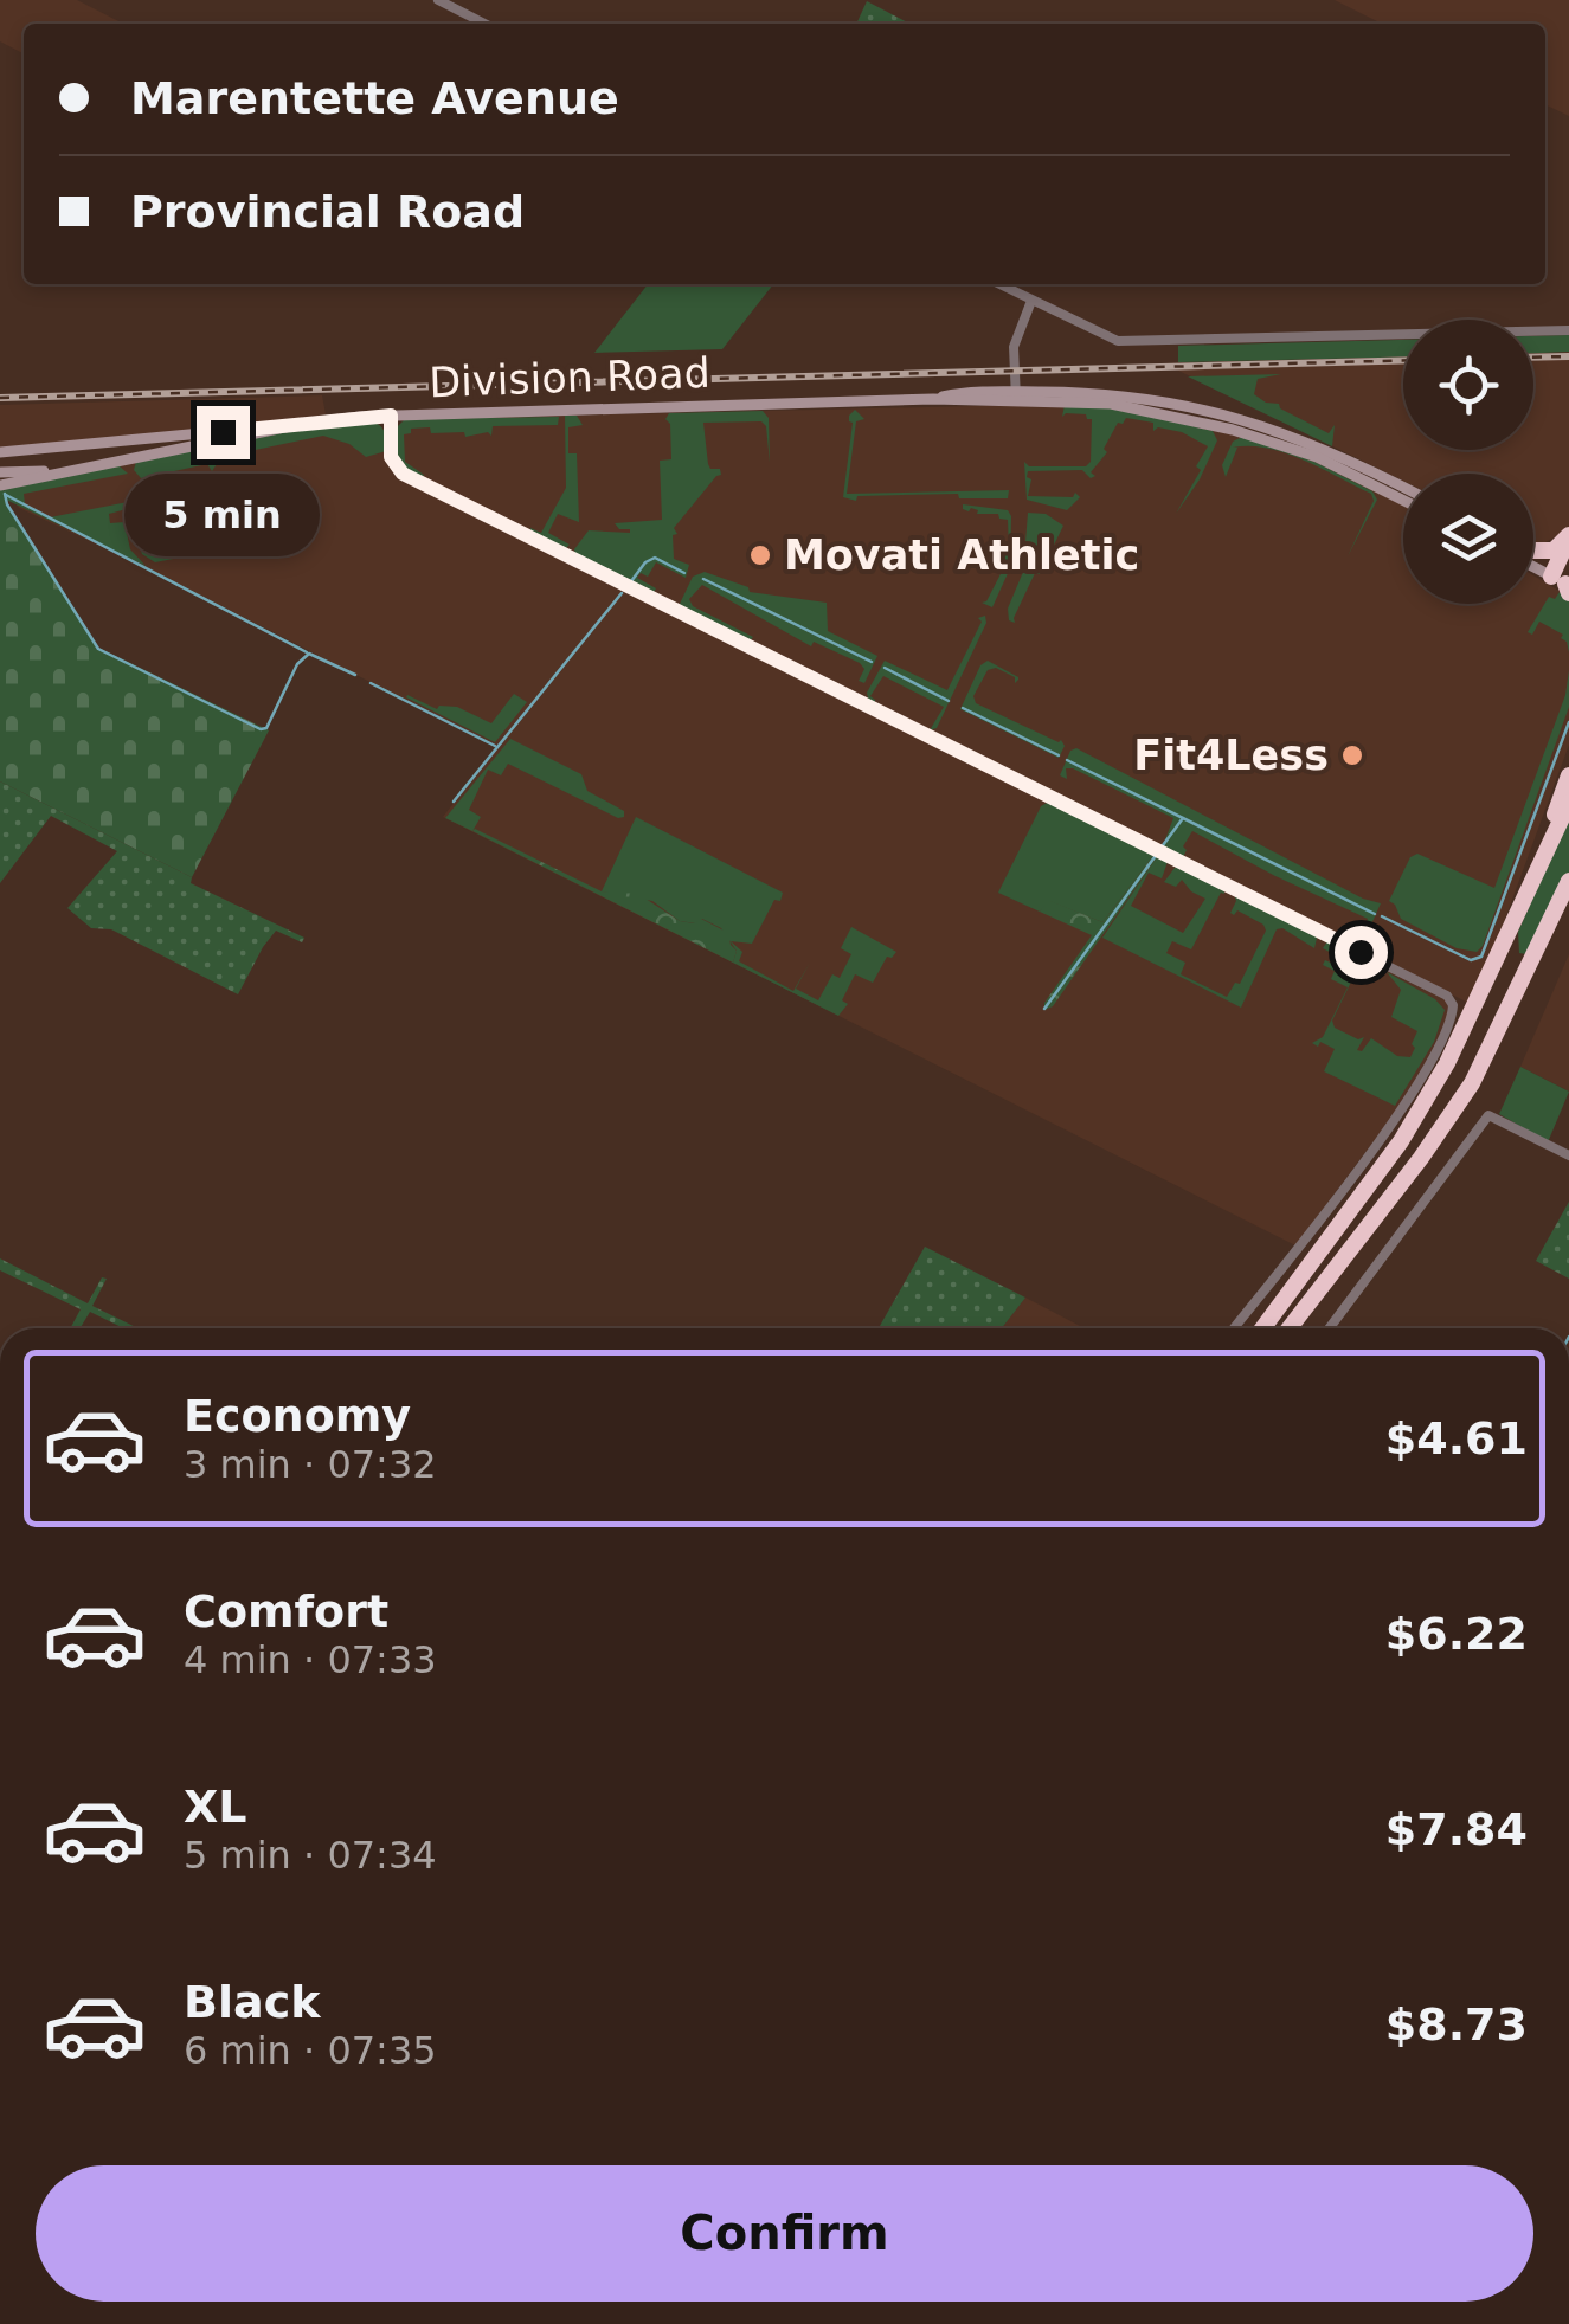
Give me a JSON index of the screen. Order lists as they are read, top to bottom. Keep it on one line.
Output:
{"streets":{"main road":["Division Road"]},"places":["Movati Athletic","Fit4Less"],"page":{"banner":["Marentette Avenue","Provincial Road"],"bubble":"5 min","list":[{"name":"Economy","note":"3 min · 07:32","value":"$4.61"},{"name":"Comfort","note":"4 min · 07:33","value":"$6.22"},{"name":"XL","note":"5 min · 07:34","value":"$7.84"},{"name":"Black","note":"6 min · 07:35","value":"$8.73"}],"buttons":"Confirm"}}
